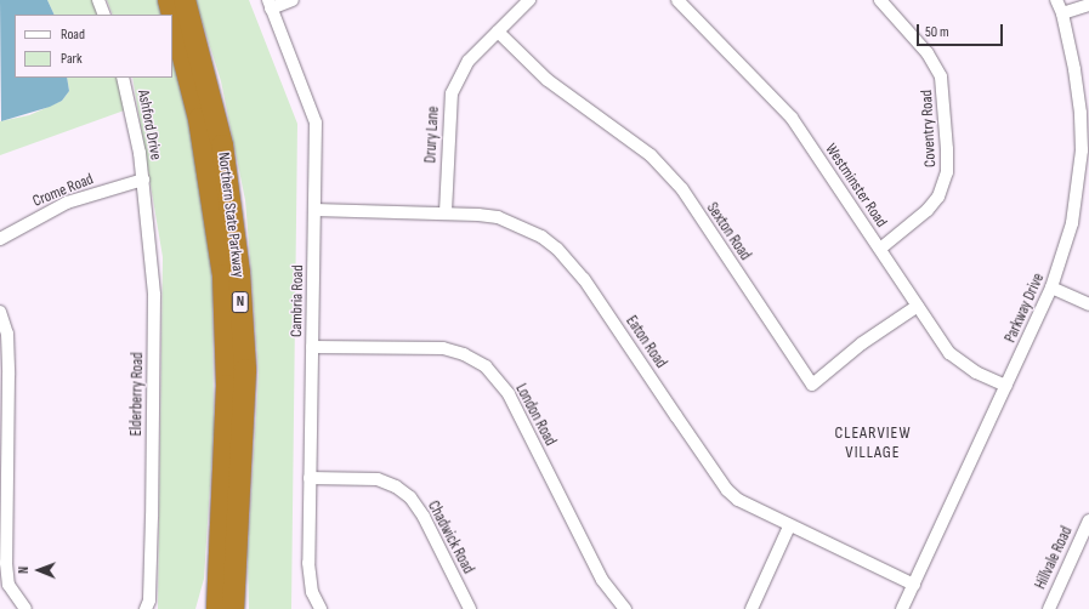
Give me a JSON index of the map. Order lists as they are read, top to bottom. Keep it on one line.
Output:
{"streets":{"highway":["Northern State Parkway","N"],"street":["Ashford Drive","Coventry Road","Drury Lane","Westminster Road","Crome Road","Sexton Road","Cambria Road","Parkway Drive","Eaton Road","Elderberry Road","London Road","Chadwick Road","Hillvale Road"]},"crossings":[["Ashford Drive","Crome Road"],["Ashford Drive","Elderberry Road"],["Coventry Road","Westminster Road"],["Drury Lane","Sexton Road"],["Drury Lane","Eaton Road"],["Westminster Road","Sexton Road"],["Westminster Road","Parkway Drive"],["Crome Road","Elderberry Road"],["Cambria Road","Eaton Road"],["Cambria Road","London Road"],["Cambria Road","Chadwick Road"],["Parkway Drive","Eaton Road"]],"districts":["CLEARVIEW VILLAGE"],"legend":["Road","Park"],"scale_bar":"50 m","north":"left"}
